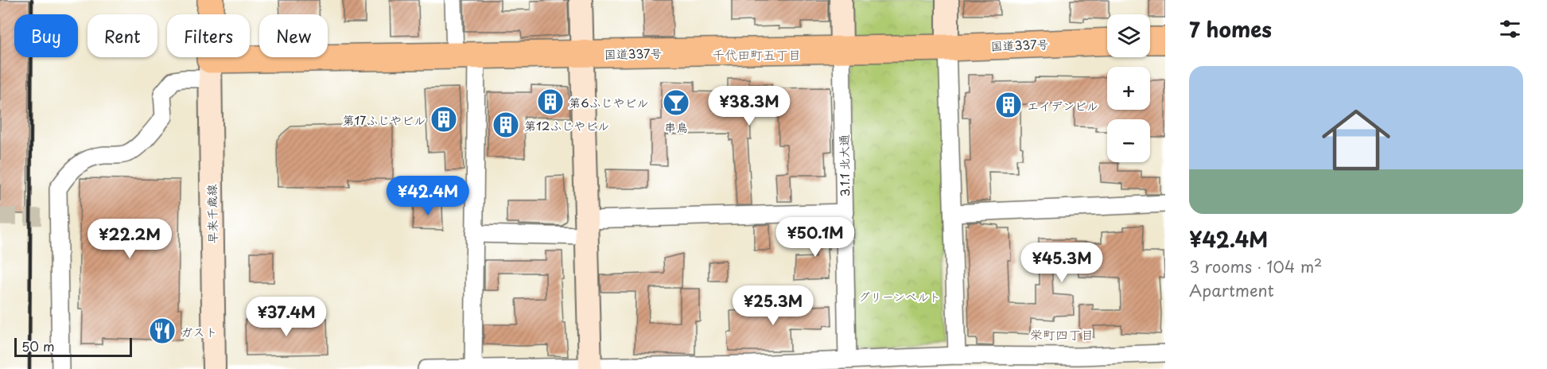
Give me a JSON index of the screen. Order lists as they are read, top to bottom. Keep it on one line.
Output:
{"streets":{"highway":["国道337号"],"street":["3.1.1 北大通","早来千歳線"]},"crossings":[["国道337号","3.1.1 北大通"],["国道337号","早来千歳線"]],"districts":["千代田町五丁目","栄町四丁目"],"parks":["グリーンベルト"],"places":{"building":["第6ふじやビル","エイデンビル","第17ふじやビル","第12ふじやビル"],"bar":["串鳥"],"restaurant":["ガスト"]},"scale_bar":"50 m","page":{"heading":"7 homes","map_buttons":["+","−"],"chip":["Buy","Rent","Filters","New"],"list":[{"name":"¥42.4M","note":"3 rooms · 104 m² · Apartment"}],"price":["¥38.3M","¥42.4M","¥50.1M","¥22.2M","¥45.3M","¥25.3M","¥37.4M"],"scale":"50 m"}}
